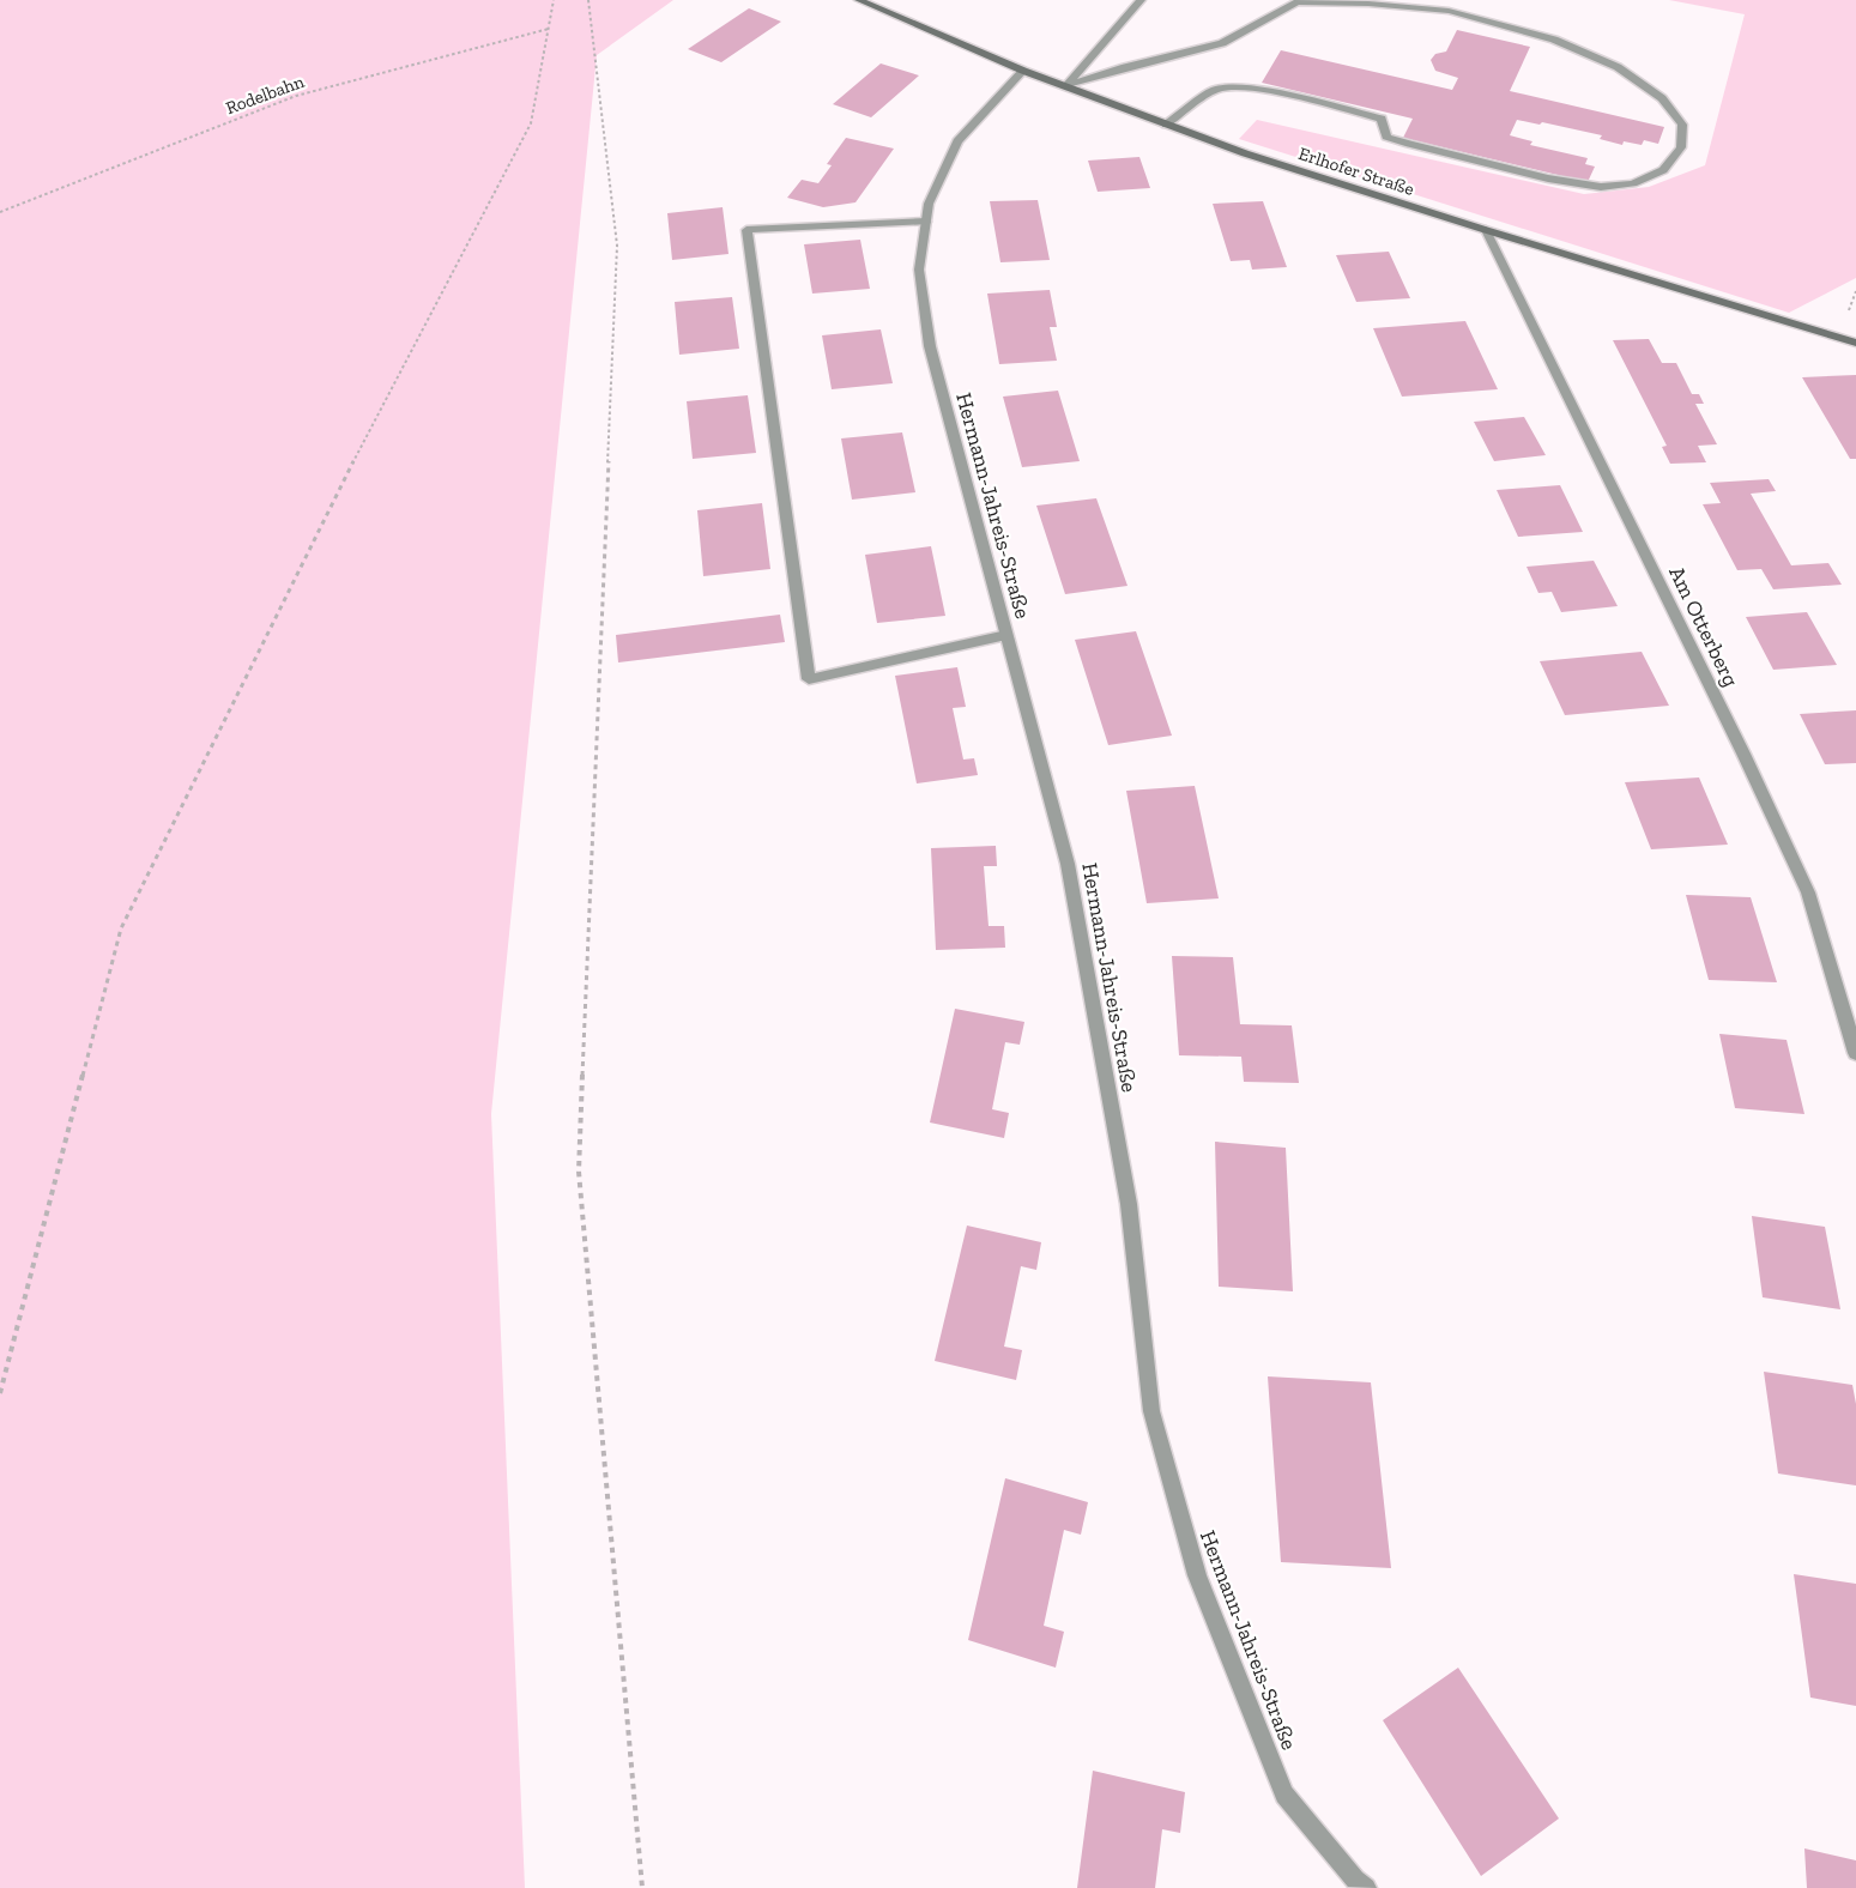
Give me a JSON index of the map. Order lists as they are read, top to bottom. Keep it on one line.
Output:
{"streets":{"street":["Erlhofer Straße","Hermann-Jahreis-Straße","Am Otterberg"],"path":["Rodelbahn"]},"crossings":[["Erlhofer Straße","Hermann-Jahreis-Straße"],["Erlhofer Straße","Am Otterberg"]]}
